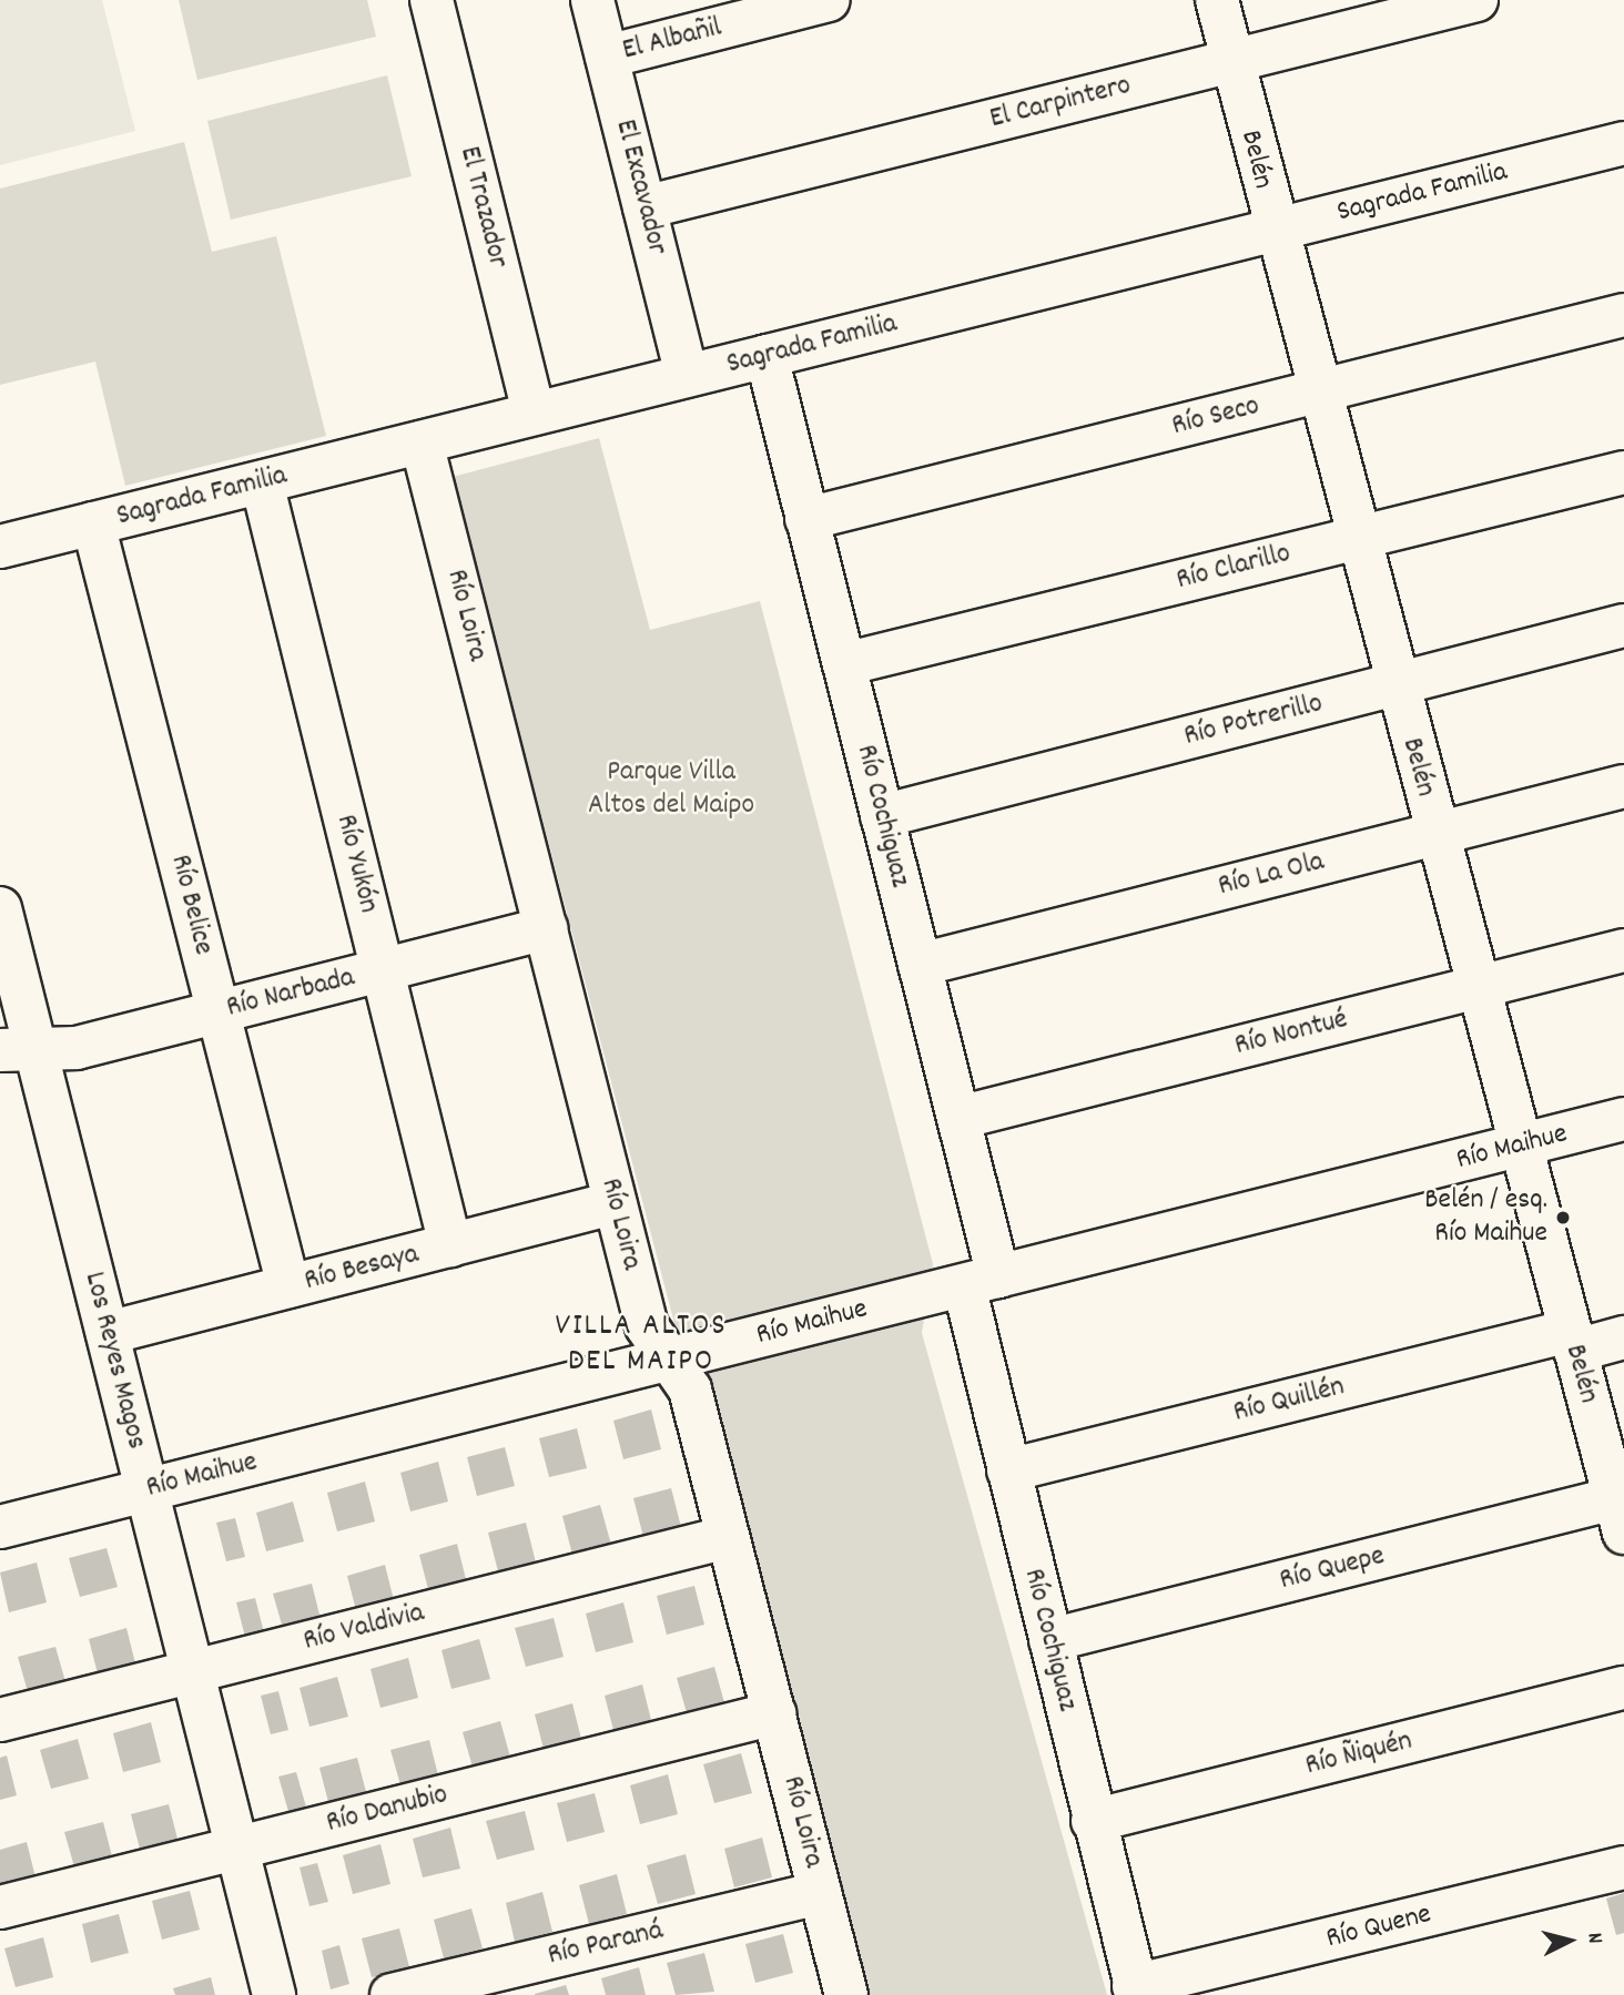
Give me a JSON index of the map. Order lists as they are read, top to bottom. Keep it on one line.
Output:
{"streets":{"street":["El Albañil","El Carpintero","Belén","El Excavador","Sagrada Familia","El Trazador","Río Seco","Río Clarillo","Río Loira","Río Potrerillo","Río Cochiguaz","Río Yukón","Río La Ola","Río Belice","Río Narbada","Río Nontué","Río Maihue","Río Besaya","Los Reyes Magos","Río Quillén","Río Quepe","Río Valdivia","Río Ñiquén","Río Danubio","Río Quene","Río Paraná"]},"crossings":[["El Albañil","El Excavador"],["El Carpintero","Belén"],["El Carpintero","El Excavador"],["Belén","Sagrada Familia"],["Belén","Río Seco"],["Belén","Río Clarillo"],["Belén","Río Potrerillo"],["Belén","Río La Ola"],["Belén","Río Nontué"],["Belén","Río Maihue"],["Belén","Río Quillén"],["Belén","Río Quepe"],["El Excavador","Sagrada Familia"],["Sagrada Familia","El Trazador"],["Sagrada Familia","Río Loira"],["Sagrada Familia","Río Cochiguaz"],["Sagrada Familia","Río Yukón"],["Sagrada Familia","Río Belice"],["Río Seco","Río Cochiguaz"],["Río Clarillo","Río Cochiguaz"],["Río Loira","Río Narbada"],["Río Loira","Río Maihue"],["Río Loira","Río Besaya"],["Río Loira","Río Valdivia"],["Río Loira","Río Danubio"],["Río Loira","Río Paraná"],["Río Potrerillo","Río Cochiguaz"],["Río Cochiguaz","Río La Ola"],["Río Cochiguaz","Río Nontué"],["Río Cochiguaz","Río Maihue"],["Río Cochiguaz","Río Quillén"],["Río Cochiguaz","Río Quepe"],["Río Cochiguaz","Río Ñiquén"],["Río Cochiguaz","Río Quene"],["Río Yukón","Río Narbada"],["Río Yukón","Río Besaya"],["Río Belice","Río Narbada"],["Río Belice","Río Besaya"],["Río Narbada","Los Reyes Magos"],["Río Maihue","Los Reyes Magos"],["Río Besaya","Los Reyes Magos"],["Los Reyes Magos","Río Valdivia"],["Los Reyes Magos","Río Danubio"]],"districts":["VILLA ALTOS DEL MAIPO"],"parks":["Parque Villa Altos del Maipo"],"places":["Belén / esq. Río Maihue"],"north":"right"}
